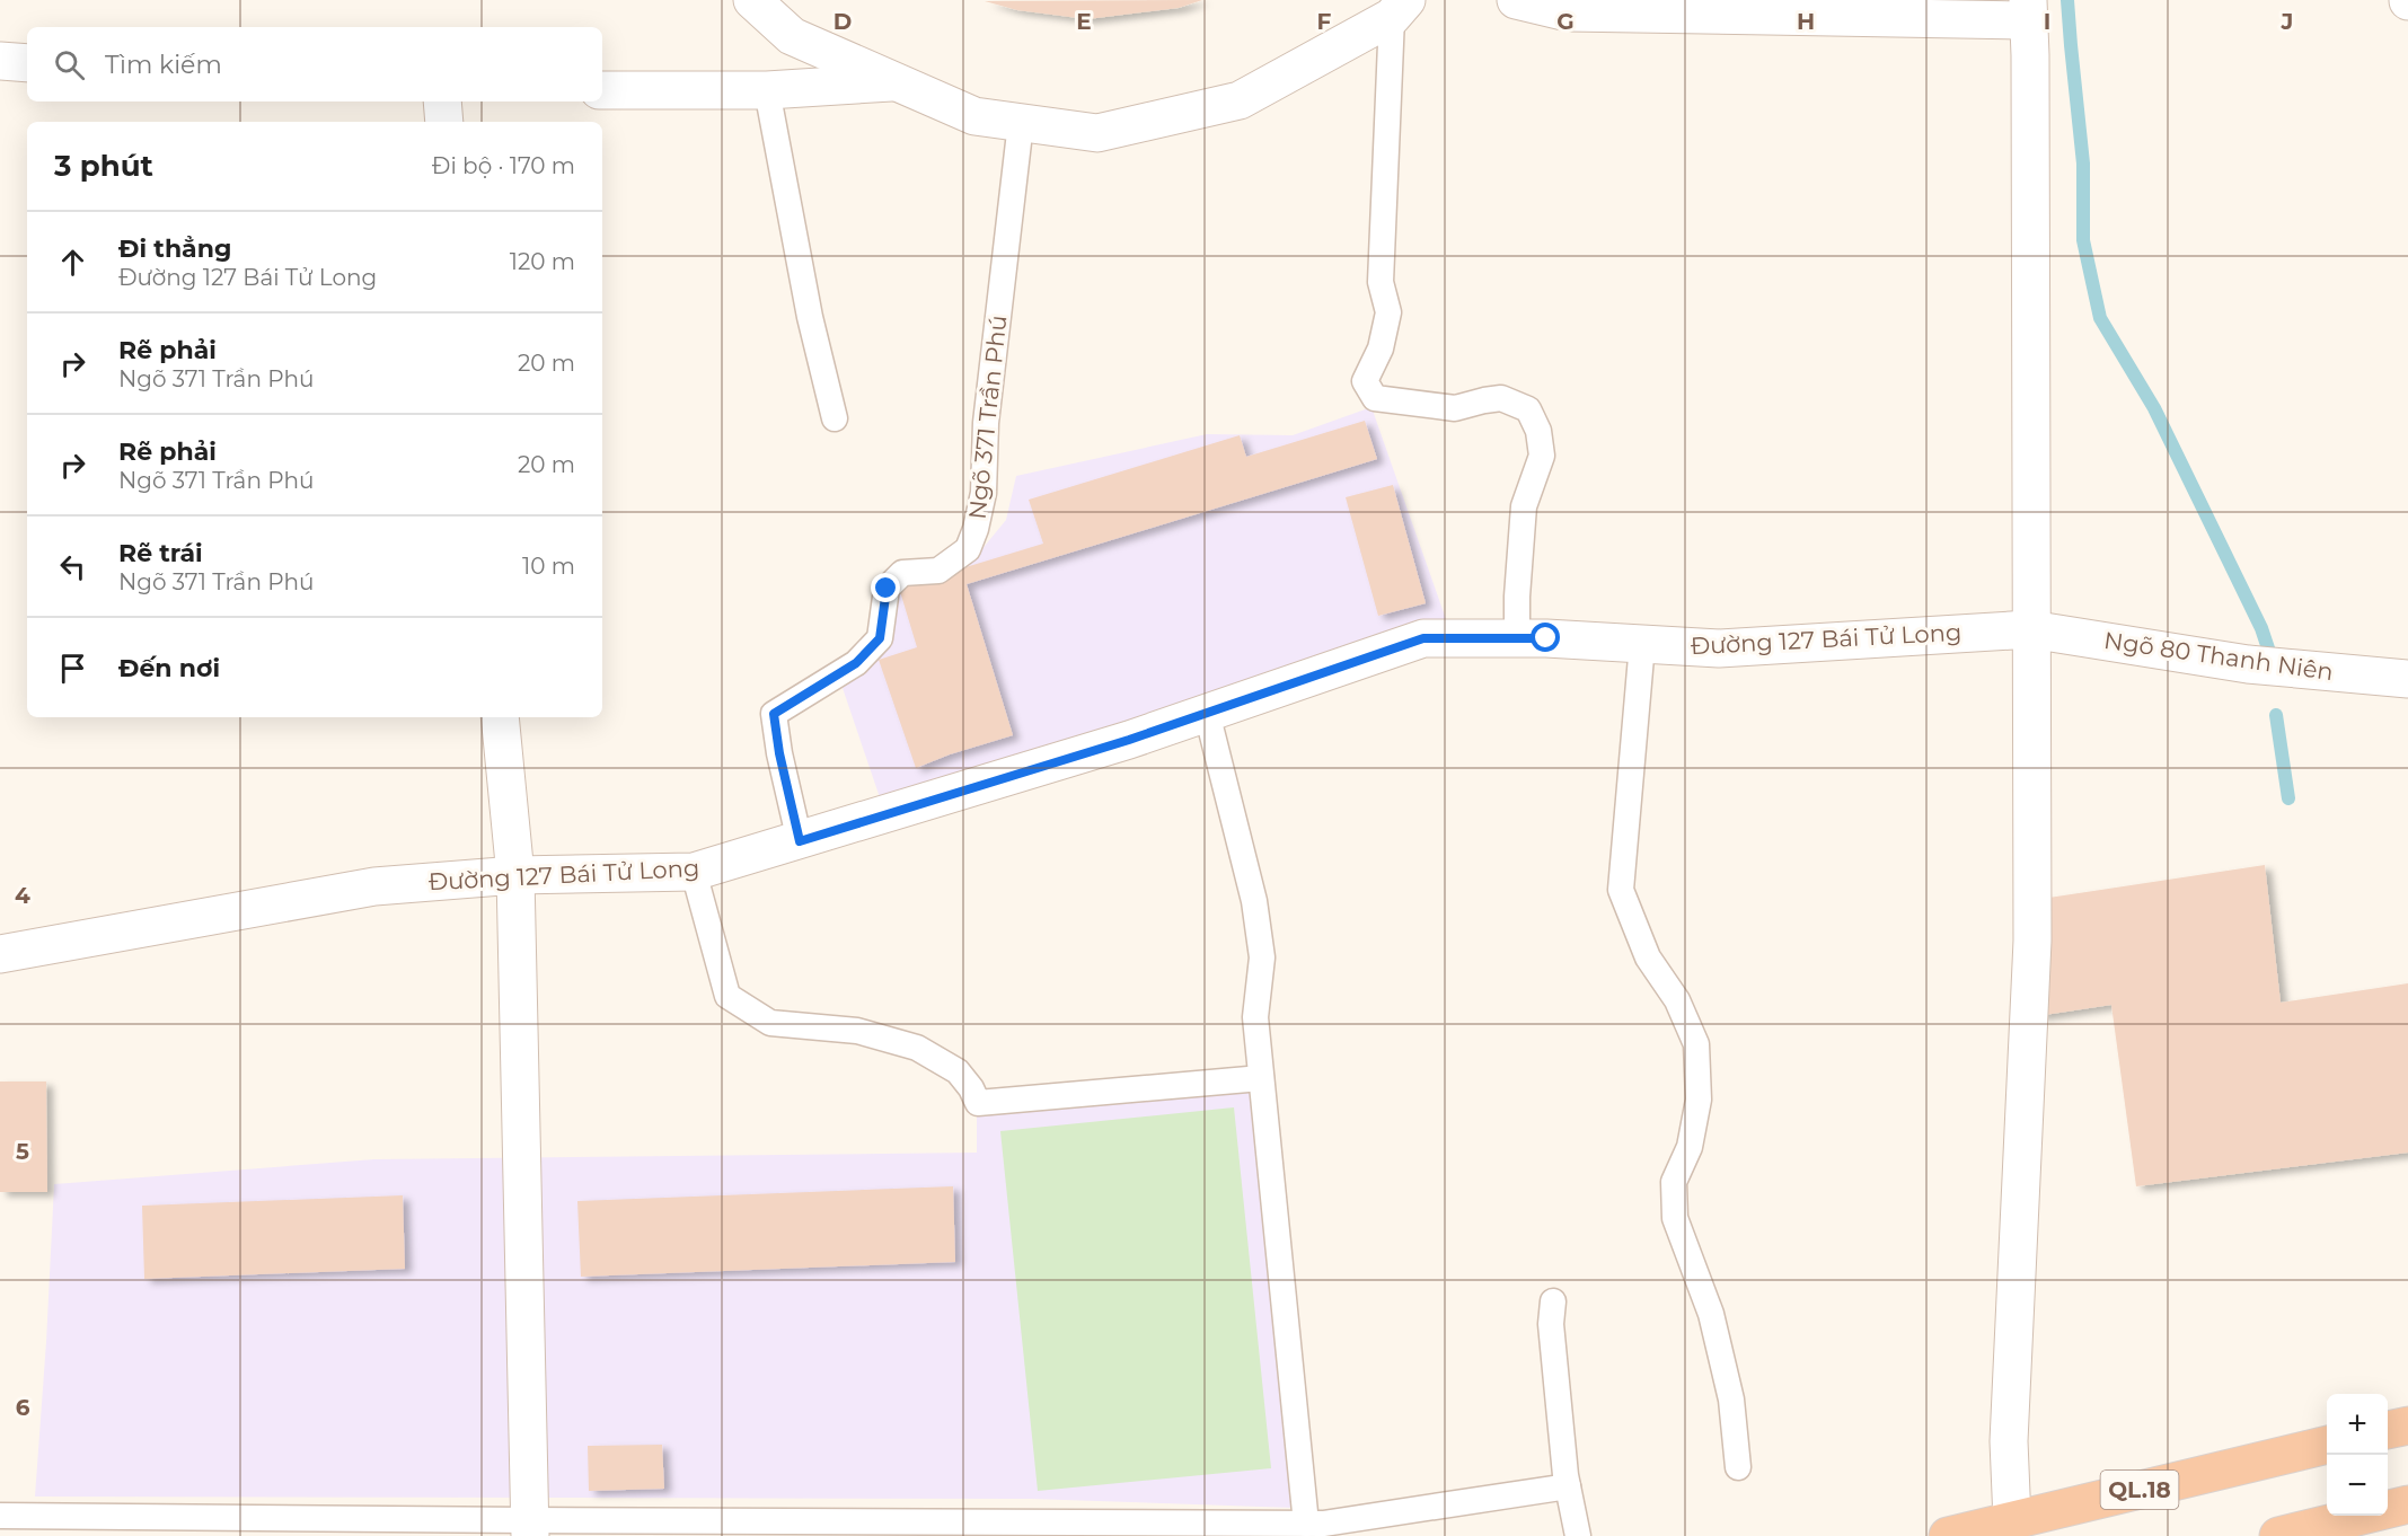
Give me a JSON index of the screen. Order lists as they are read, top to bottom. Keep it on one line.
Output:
{"streets":{"highway":["QL.18"],"street":["Đường 127 Bái Tử Long","Ngõ 80 Thanh Niên"],"lane":["Ngõ 371 Trần Phú"]},"crossings":[["Ngõ 371 Trần Phú","Đường 127 Bái Tử Long"],["Đường 127 Bái Tử Long","Ngõ 80 Thanh Niên"]],"page":{"search":"Tìm kiếm","heading":["3 phút","Đi bộ · 170 m"],"list":[["Đi thẳng","Đường 127 Bái Tử Long","120 m"],["Rẽ phải","Ngõ 371 Trần Phú","20 m"],["Rẽ phải","Ngõ 371 Trần Phú","20 m"],["Rẽ trái","Ngõ 371 Trần Phú","10 m"],"Đến nơi"],"map_buttons":["+","−"]},"grid":{"columns":["D","E","F","G","H","I","J"],"rows":["4","5","6"]}}
